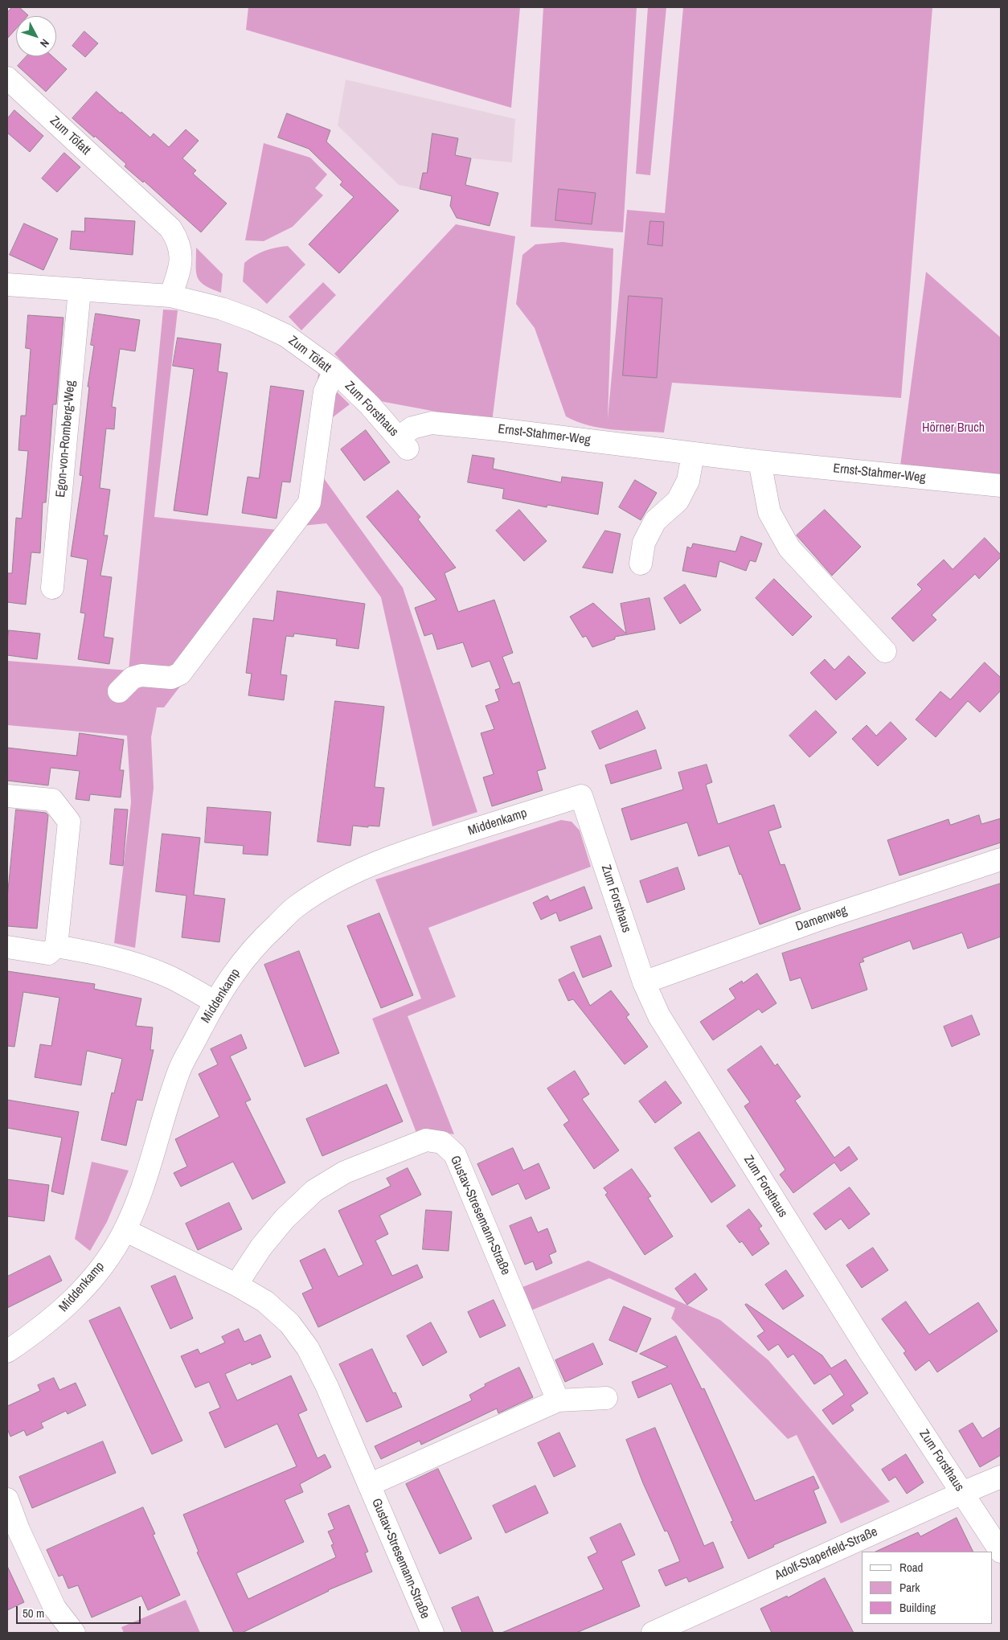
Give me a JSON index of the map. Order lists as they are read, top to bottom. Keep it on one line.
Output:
{"streets":{"street":["Zum Töfatt","Zum Forsthaus","Ernst-Stahmer-Weg","Egon-von-Romberg-Weg","Middenkamp","Damenweg","Gustav-Stresemann-Straße","Adolf-Staperfeld-Straße"]},"crossings":[["Zum Töfatt","Zum Forsthaus"],["Zum Forsthaus","Ernst-Stahmer-Weg"],["Zum Forsthaus","Middenkamp"],["Zum Forsthaus","Damenweg"],["Zum Forsthaus","Adolf-Staperfeld-Straße"],["Middenkamp","Gustav-Stresemann-Straße"]],"parks":["Hörner Bruch"],"legend":["Road","Park","Building"],"scale_bar":"50 m","north":"bottom right"}
